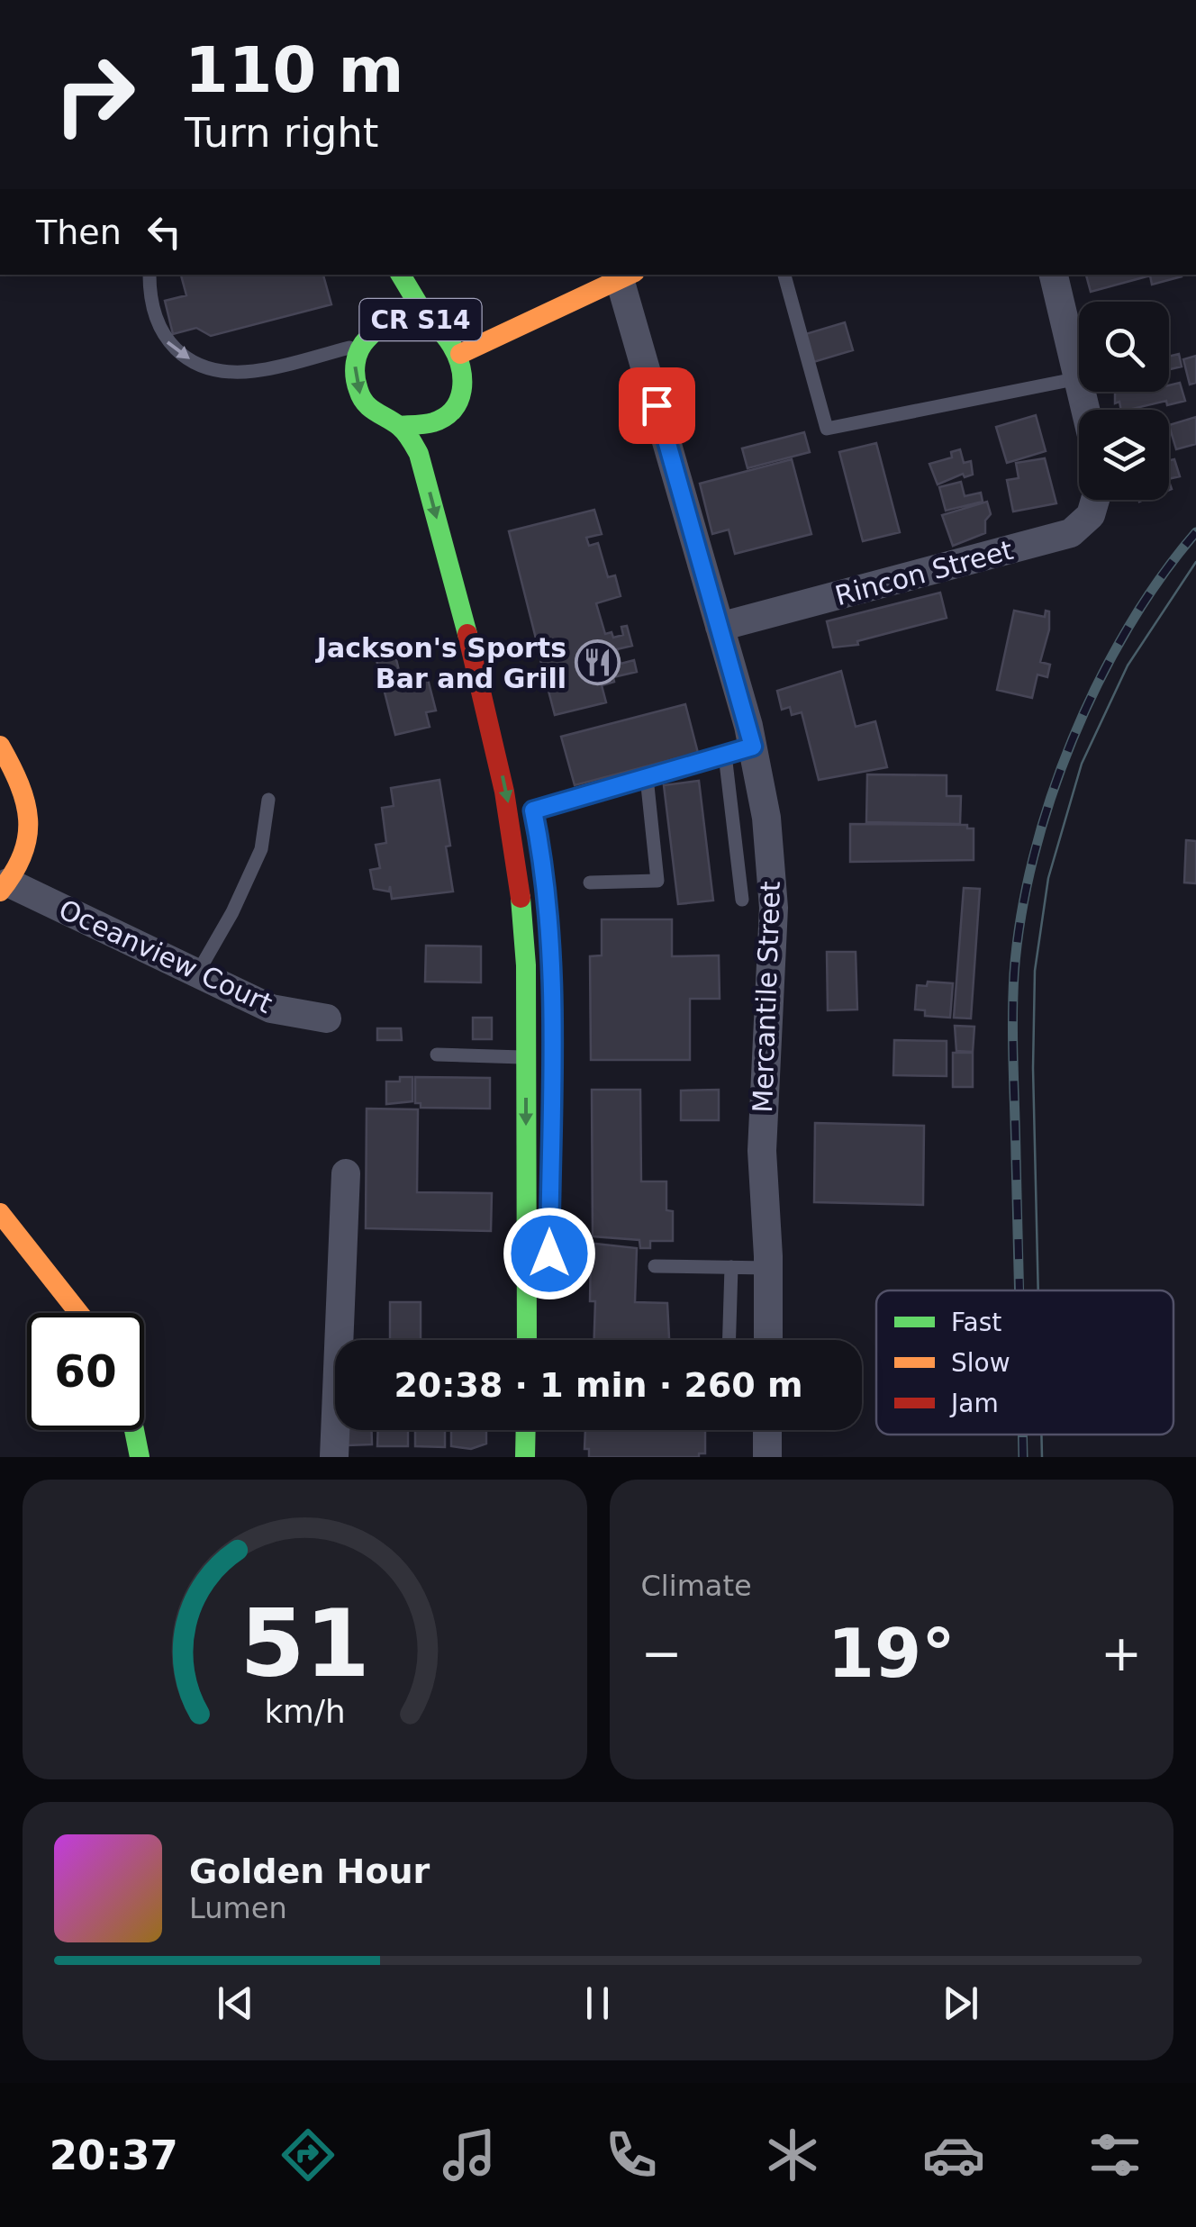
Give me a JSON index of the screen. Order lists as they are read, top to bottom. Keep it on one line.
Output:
{"streets":{"main road":["CR S14"],"street":["Rincon Street","Oceanview Court","Mercantile Street"]},"crossings":[["Rincon Street","Mercantile Street"]],"places":{"restaurant":["Jackson's Sports Bar and Grill"]},"legend":["Fast","Slow","Jam"],"page":{"turn":["110 m","Turn right"],"then":"Then","limit":"60","trip":"20:38 · 1 min · 260 m","tile":"Climate","heat":["−","19°","+"],"song":["Golden Hour","Lumen"],"tabs":"20:37","gauge":["51","km/h"]}}
